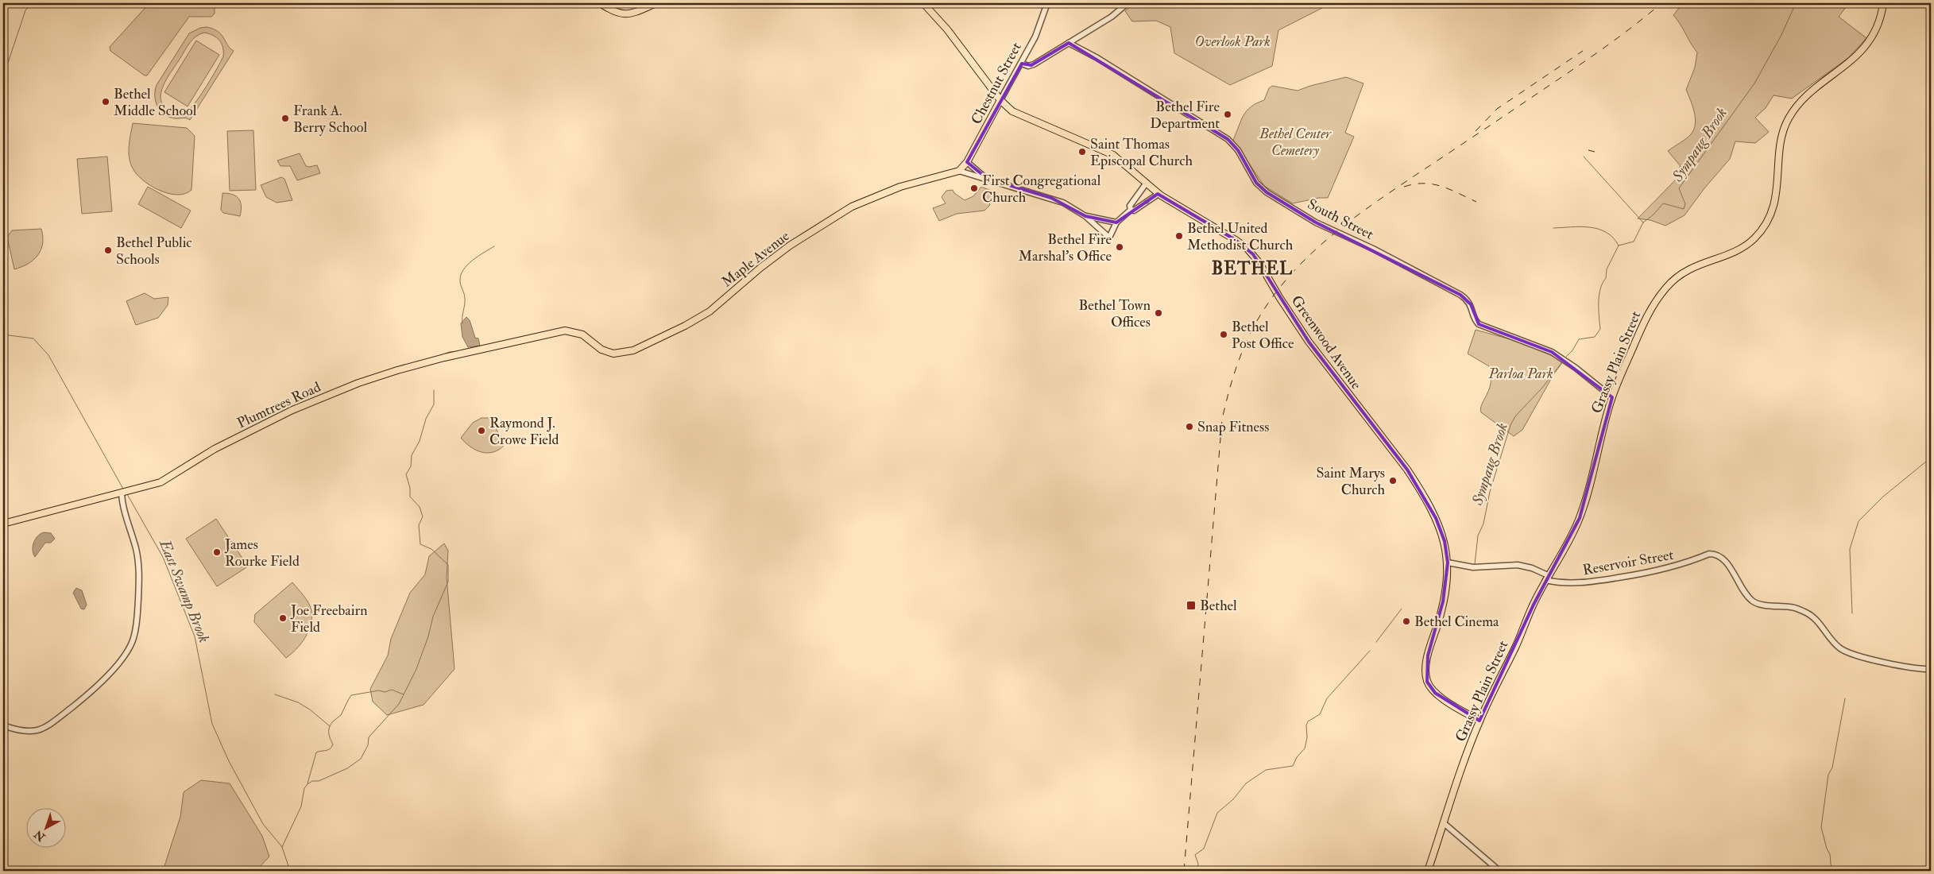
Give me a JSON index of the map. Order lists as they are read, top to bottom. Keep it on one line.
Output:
{"streets":{"main road":["Chestnut Street","Maple Avenue","Greenwood Avenue","Grassy Plain Street","Plumtrees Road"],"street":["South Street","Reservoir Street"]},"crossings":[["Chestnut Street","Maple Avenue"],["Chestnut Street","Greenwood Avenue"],["South Street","Grassy Plain Street"],["Maple Avenue","Plumtrees Road"],["Greenwood Avenue","Grassy Plain Street"],["Greenwood Avenue","Reservoir Street"],["Grassy Plain Street","Reservoir Street"]],"districts":["BETHEL"],"water":["Sympaug Brook","East Swamp Brook"],"parks":["Overlook Park","Bethel Center Cemetery","Parloa Park"],"places":{"other":["Bethel Middle School","Bethel Fire Department","Frank A. Berry School","Saint Thomas Episcopal Church","First Congregational Church","Bethel United Methodist Church","Bethel Fire Marshal's Office","Bethel Public Schools","Bethel Town Offices","Bethel Post Office","Snap Fitness","Raymond J. Crowe Field","Saint Marys Church","James Rourke Field","Joe Freebairn Field","Bethel Cinema"],"transit":["Bethel"]},"north":"bottom left"}
